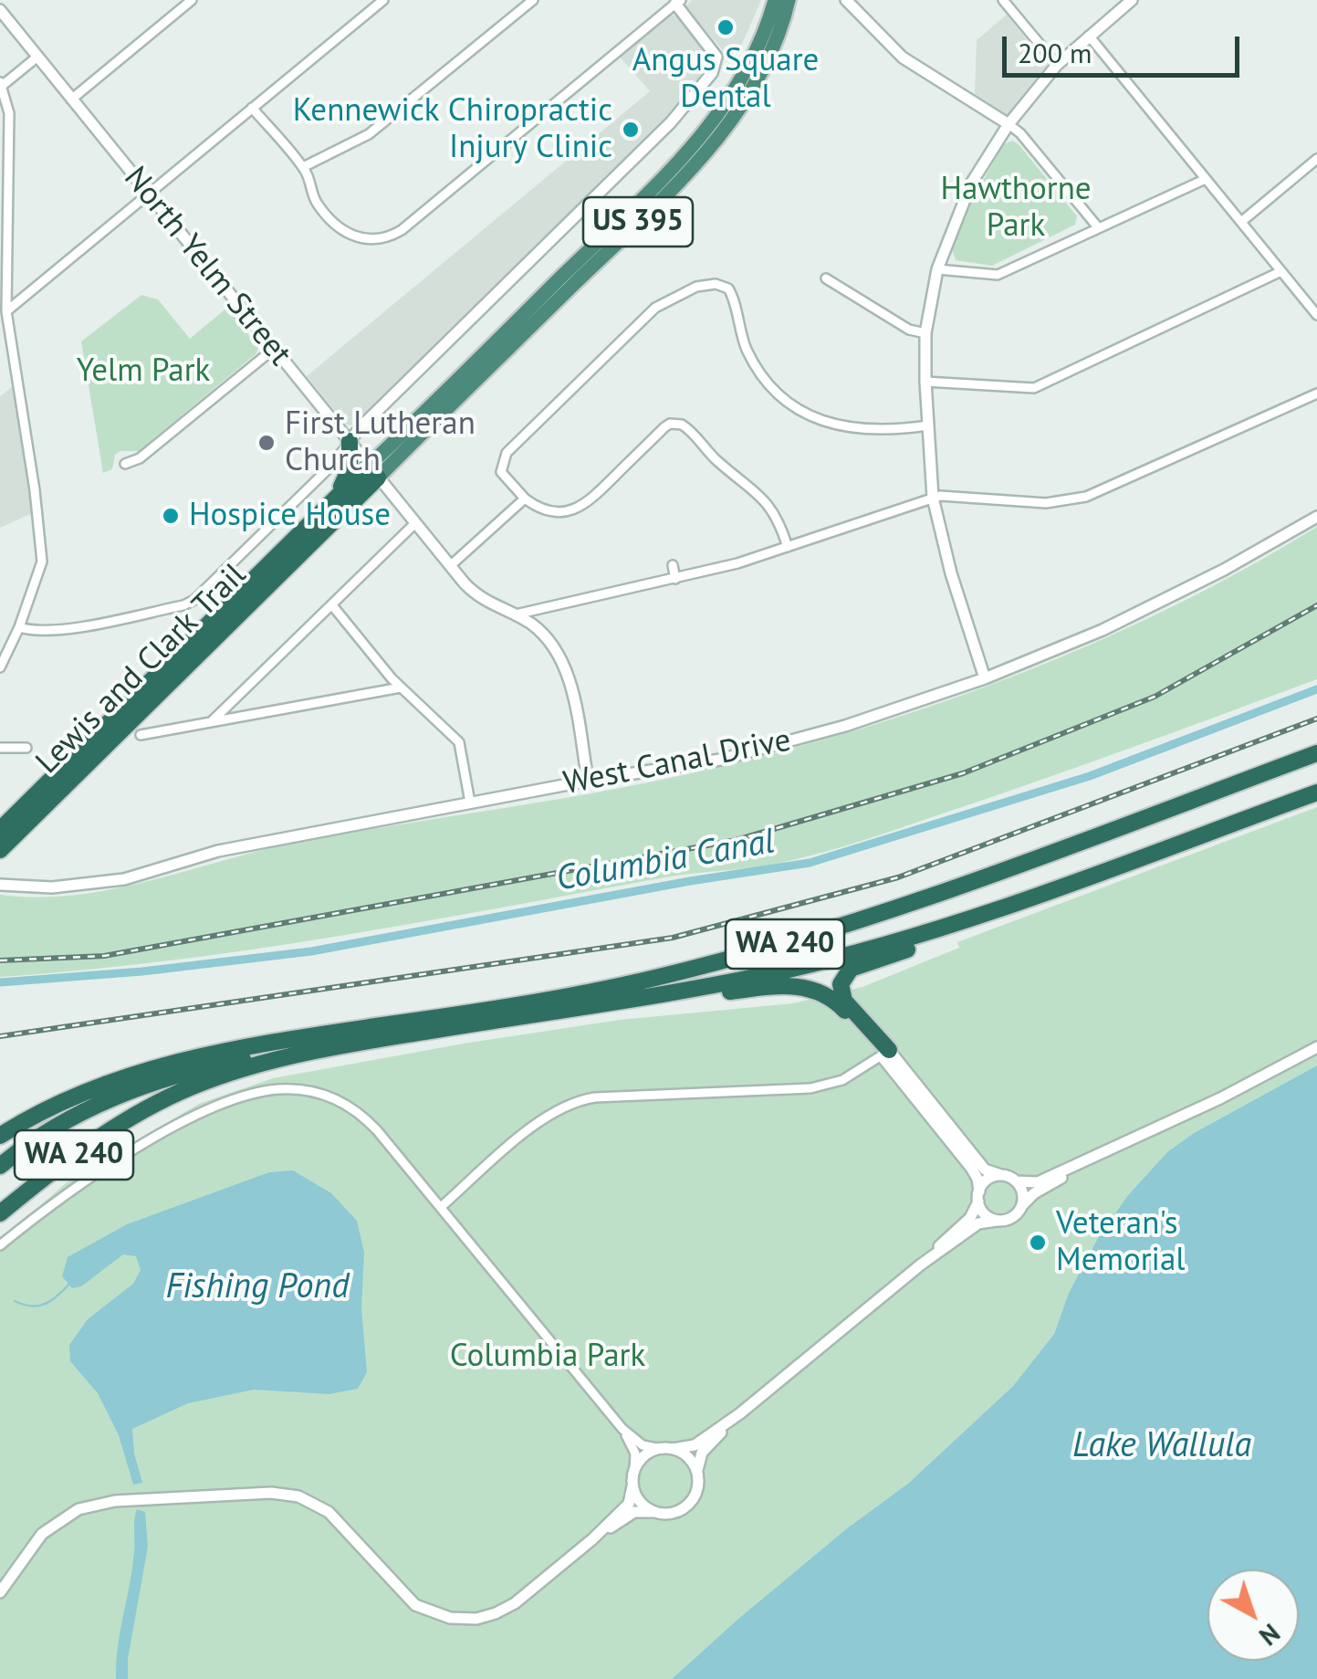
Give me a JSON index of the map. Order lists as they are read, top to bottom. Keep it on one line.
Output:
{"streets":{"highway":["US 395","Lewis and Clark Trail","WA 240"],"street":["North Yelm Street","West Canal Drive"]},"crossings":[["North Yelm Street","Lewis and Clark Trail"],["North Yelm Street","West Canal Drive"]],"water":["Columbia Canal","Fishing Pond","Lake Wallula"],"parks":["Hawthorne Park","Yelm Park","Columbia Park"],"places":["Angus Square Dental","Kennewick Chiropractic Injury Clinic","First Lutheran Church","Hospice House","Veteran's Memorial"],"scale_bar":"200 m","north":"bottom right"}
